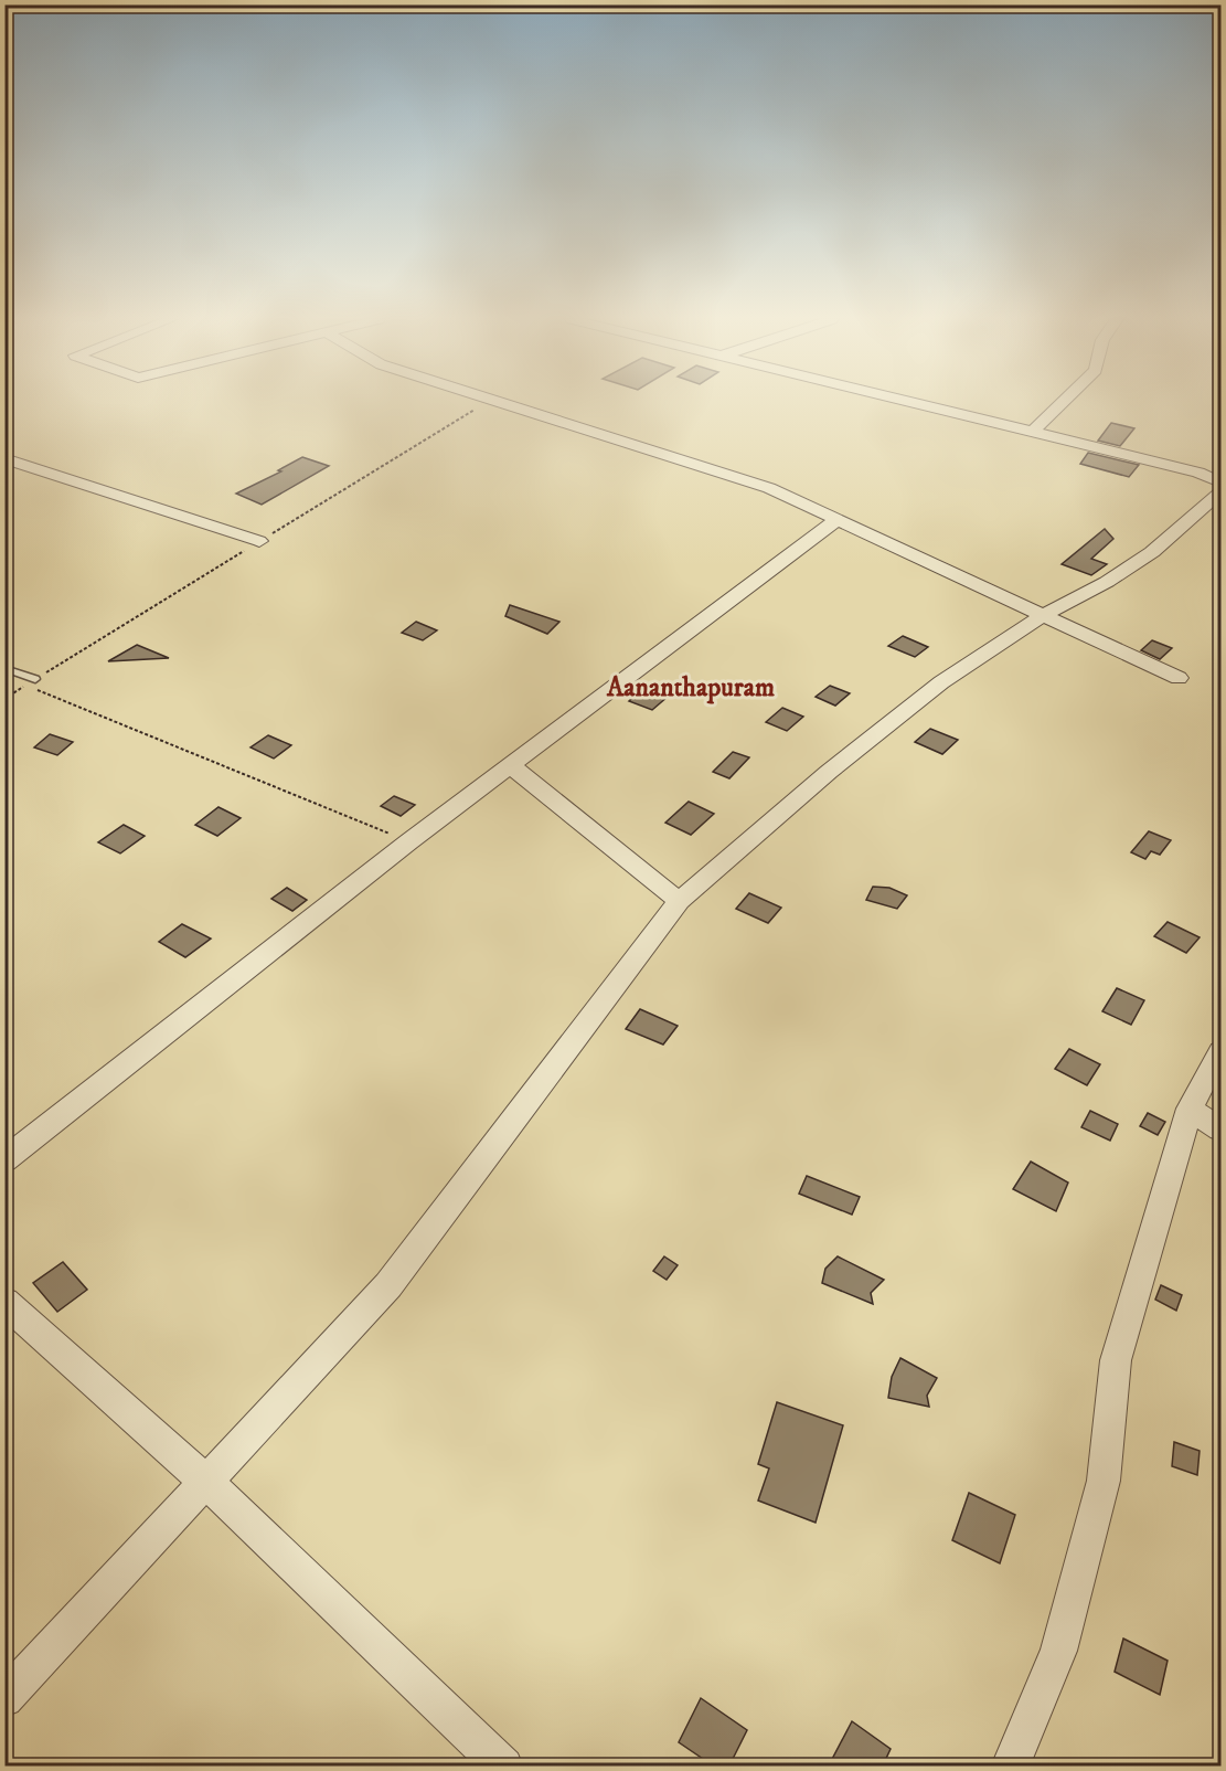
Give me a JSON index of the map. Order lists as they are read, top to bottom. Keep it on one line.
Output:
{"districts":["Aananthapuram"]}
